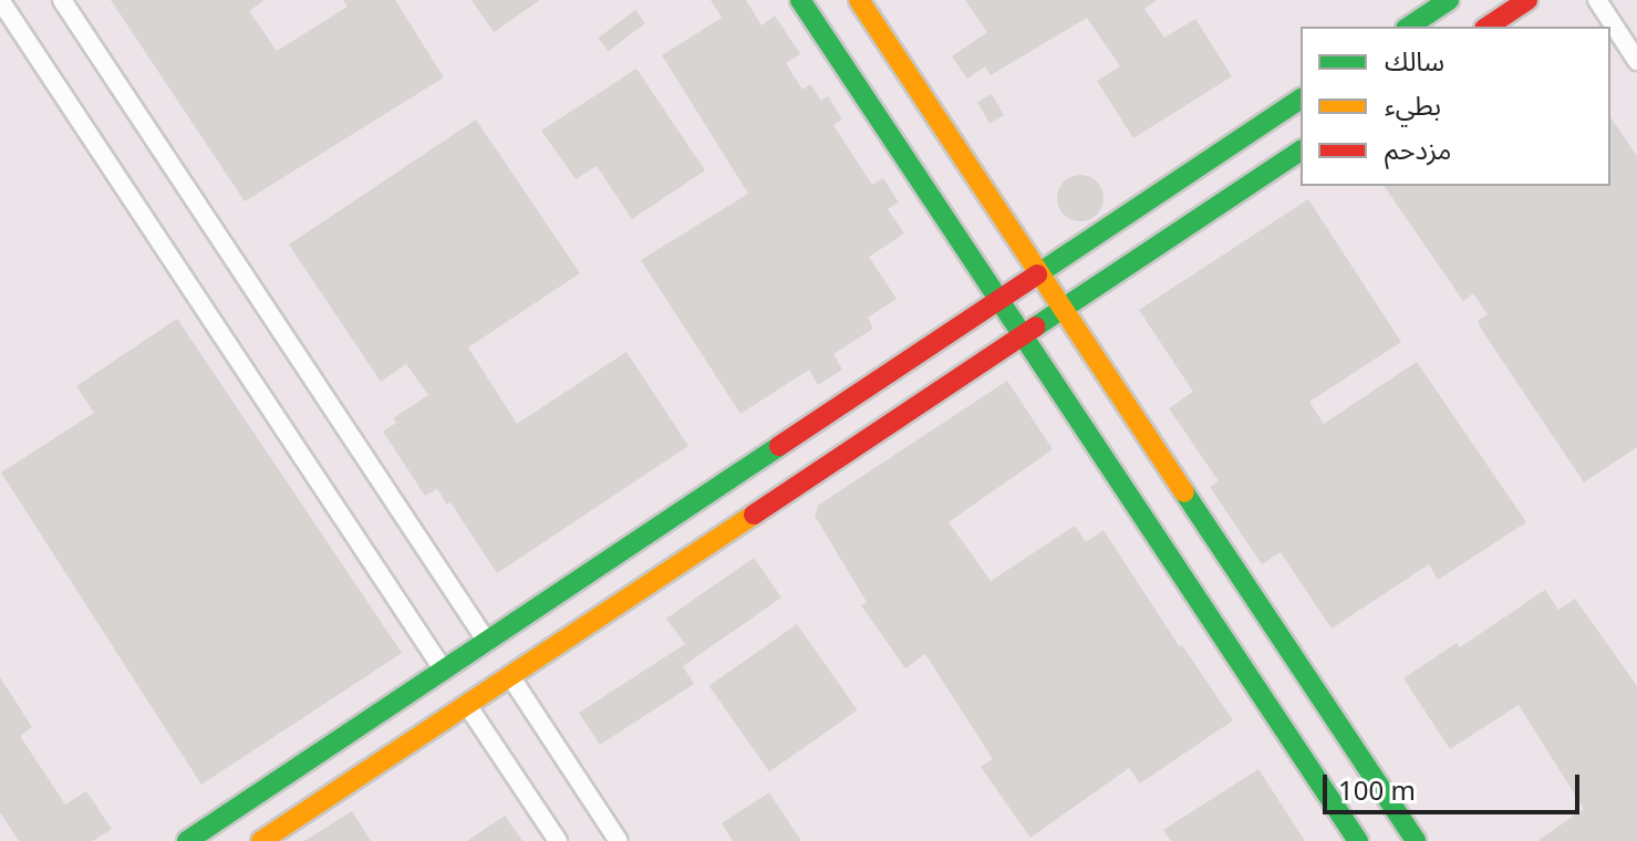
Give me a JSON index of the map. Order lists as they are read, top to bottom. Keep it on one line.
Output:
{"legend":["سالك","بطيء","مزدحم"],"scale_bar":"100 m"}
